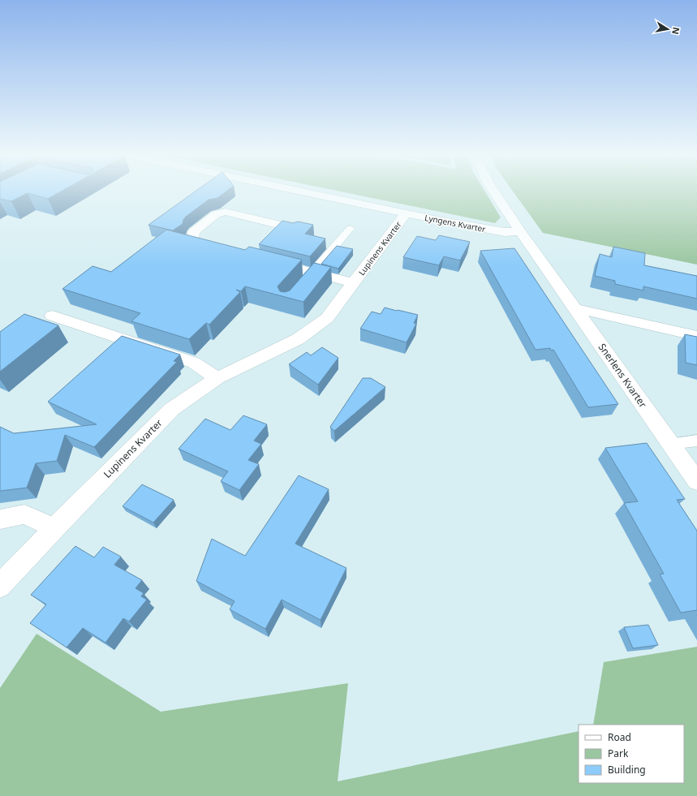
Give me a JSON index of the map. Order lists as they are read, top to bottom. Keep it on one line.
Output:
{"streets":{"street":["Lyngens Kvarter","Lupinens Kvarter","Snerlens Kvarter"]},"crossings":[["Lyngens Kvarter","Lupinens Kvarter"],["Lyngens Kvarter","Snerlens Kvarter"]],"legend":["Road","Park","Building"],"north":"right"}
